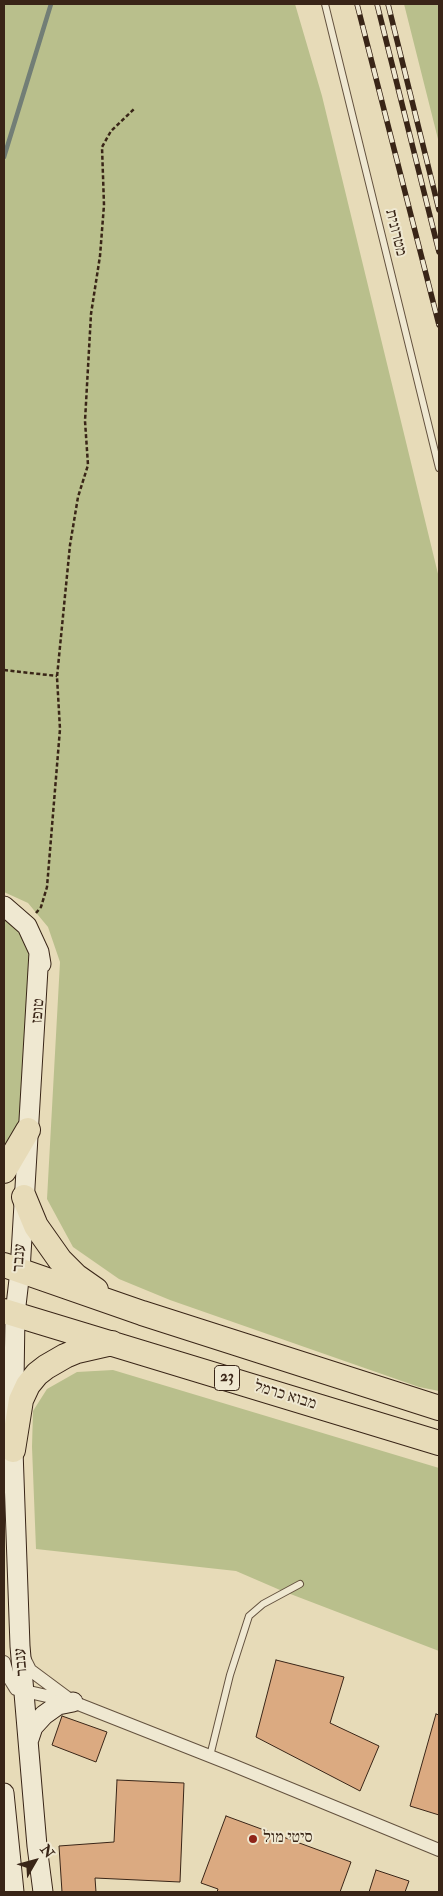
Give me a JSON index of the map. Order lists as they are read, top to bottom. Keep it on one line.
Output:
{"streets":{"highway":["23","מבוא כרמל"],"street":["טופז","ענבר"],"lane":["מטרונית"]},"crossings":[["טופז","ענבר"],["ענבר","23"],["ענבר","מבוא כרמל"]],"places":["סיטי מול"],"north":"top right"}
